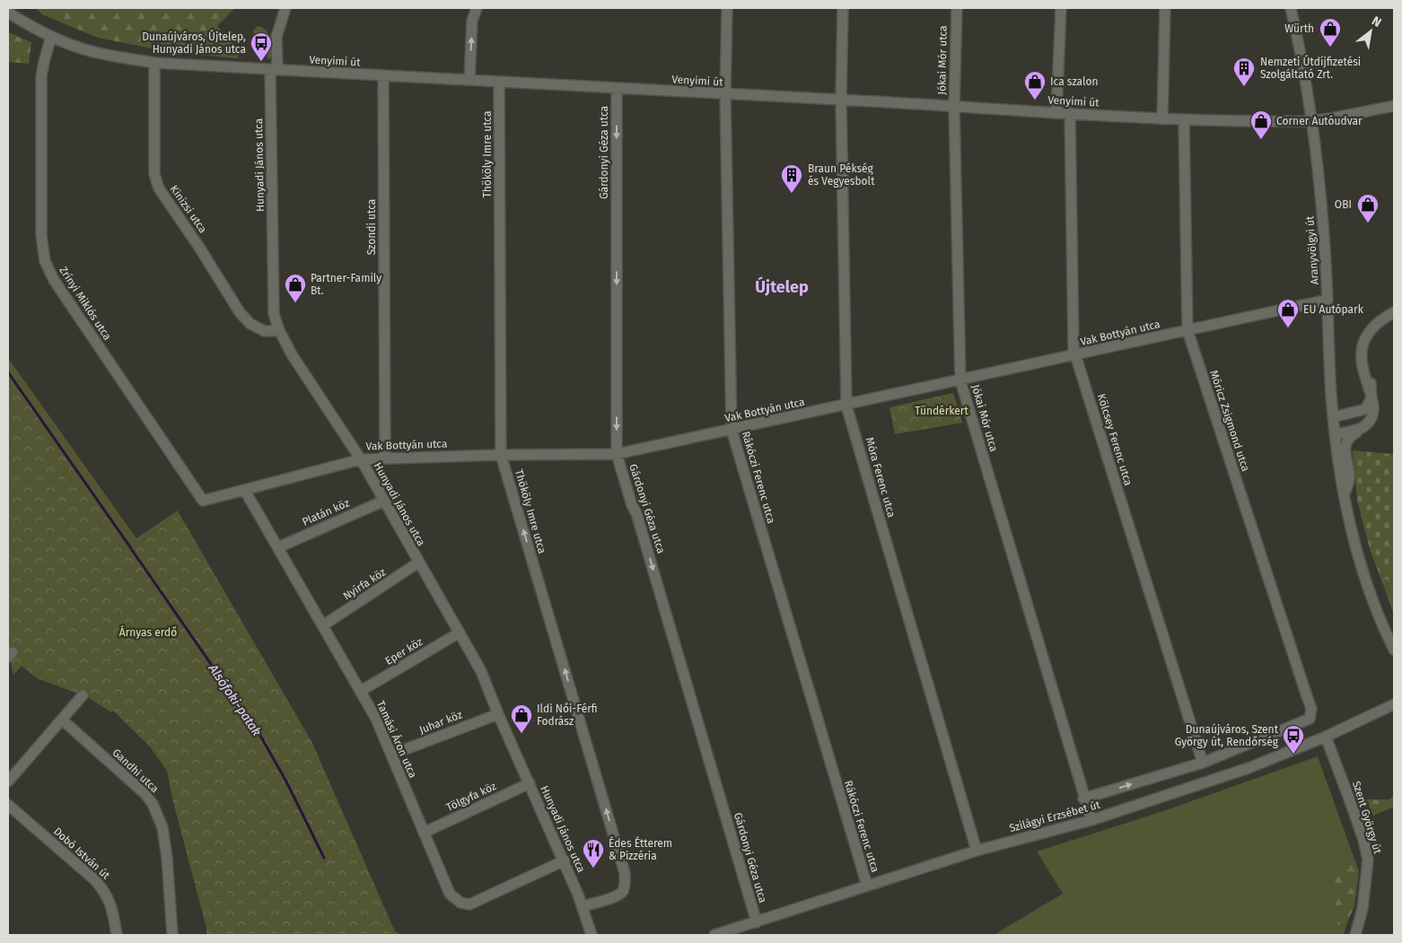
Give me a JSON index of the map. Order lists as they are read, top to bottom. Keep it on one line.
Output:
{"streets":{"street":["Jókai Mór utca","Venyimi út","Gárdonyi Géza utca","Thököly Imre utca","Hunyadi János utca","Kinizsi utca","Szondi utca","Aranyvölgyi út","Zrínyi Miklós utca","Vak Bottyán utca","Móricz Zsigmond utca","Kölcsey Ferenc utca","Rákóczi Ferenc utca","Móra Ferenc utca","Platán köz","Nyírfa köz","Eper köz","Juhar köz","Tamási Áron utca","Gandhi utca","Tölgyfa köz","Szilágyi Erzsébet út","Szent György út","Dobó István út"]},"crossings":[["Jókai Mór utca","Venyimi út"],["Jókai Mór utca","Vak Bottyán utca"],["Jókai Mór utca","Szilágyi Erzsébet út"],["Venyimi út","Gárdonyi Géza utca"],["Venyimi út","Thököly Imre utca"],["Venyimi út","Hunyadi János utca"],["Venyimi út","Kinizsi utca"],["Venyimi út","Szondi utca"],["Venyimi út","Aranyvölgyi út"],["Venyimi út","Zrínyi Miklós utca"],["Venyimi út","Móricz Zsigmond utca"],["Venyimi út","Kölcsey Ferenc utca"],["Venyimi út","Rákóczi Ferenc utca"],["Venyimi út","Móra Ferenc utca"],["Gárdonyi Géza utca","Vak Bottyán utca"],["Gárdonyi Géza utca","Szilágyi Erzsébet út"],["Thököly Imre utca","Hunyadi János utca"],["Thököly Imre utca","Vak Bottyán utca"],["Hunyadi János utca","Kinizsi utca"],["Hunyadi János utca","Vak Bottyán utca"],["Hunyadi János utca","Platán köz"],["Hunyadi János utca","Nyírfa köz"],["Hunyadi János utca","Eper köz"],["Hunyadi János utca","Juhar köz"],["Hunyadi János utca","Tamási Áron utca"],["Hunyadi János utca","Tölgyfa köz"],["Szondi utca","Vak Bottyán utca"],["Aranyvölgyi út","Vak Bottyán utca"],["Zrínyi Miklós utca","Vak Bottyán utca"],["Vak Bottyán utca","Móricz Zsigmond utca"],["Vak Bottyán utca","Kölcsey Ferenc utca"],["Vak Bottyán utca","Rákóczi Ferenc utca"],["Vak Bottyán utca","Móra Ferenc utca"],["Vak Bottyán utca","Tamási Áron utca"],["Móricz Zsigmond utca","Szilágyi Erzsébet út"],["Kölcsey Ferenc utca","Szilágyi Erzsébet út"],["Rákóczi Ferenc utca","Szilágyi Erzsébet út"],["Móra Ferenc utca","Szilágyi Erzsébet út"],["Platán köz","Tamási Áron utca"],["Nyírfa köz","Tamási Áron utca"],["Eper köz","Tamási Áron utca"],["Juhar köz","Tamási Áron utca"],["Tamási Áron utca","Tölgyfa köz"],["Szilágyi Erzsébet út","Szent György út"]],"one_way":["Gárdonyi Géza utca","Thököly Imre utca"],"districts":["Újtelep"],"water":["Alsófoki-patak"],"parks":["Tündérkert","Árnyas erdő"],"places":{"shop":["Würth","Ica szalon","Corner Autóudvar","OBI","Partner-Family Bt.","EU Autópark","Ildi Női-Férfi Fodrász"],"bus stop":["Dunaújváros, Újtelep, Hunyadi János utca","Dunaújváros, Szent György út, Rendőrség"],"building":["Nemzeti Útdíjfizetési Szolgáltató Zrt.","Braun Pékség és Vegyesbolt"],"restaurant":["Édes Étterem & Pizzéria"]},"north":"top right"}
